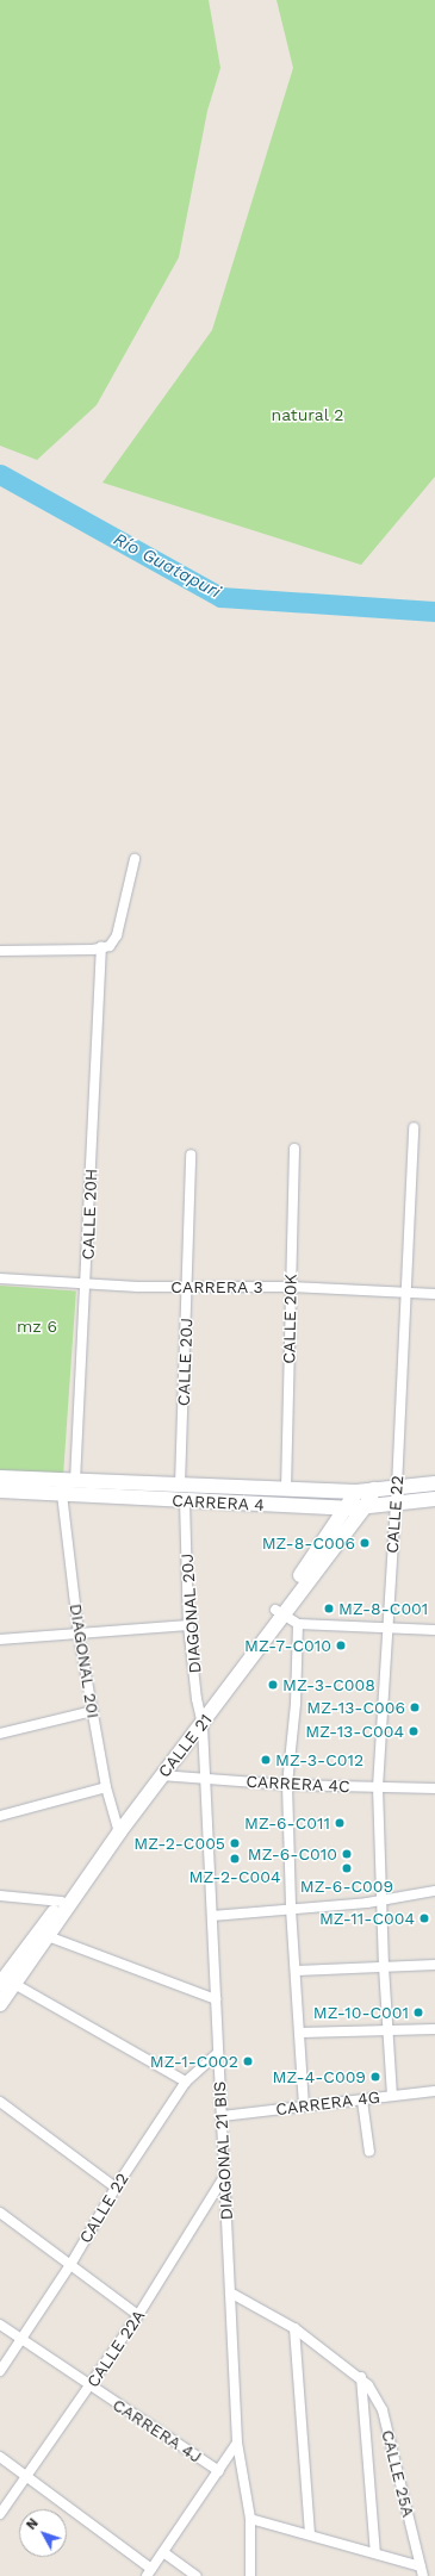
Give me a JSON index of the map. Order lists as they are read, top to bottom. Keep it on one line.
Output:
{"streets":{"main road":["CARRERA 4","CALLE 21"],"street":["CALLE 20H","CARRERA 3","CALLE 20K","CALLE 20J","CALLE 22","DIAGONAL 20J","DIAGONAL 20I","CARRERA 4C","CARRERA 4G","DIAGONAL 21 BIS","CALLE 22A","CARRERA 4J","CALLE 25A"]},"crossings":[["CALLE 20H","CARRERA 3"],["CALLE 20H","CARRERA 4"],["CARRERA 3","CALLE 20K"],["CARRERA 3","CALLE 20J"],["CARRERA 3","CALLE 22"],["CALLE 20K","CARRERA 4"],["CALLE 20J","CARRERA 4"],["CARRERA 4","CALLE 22"],["CARRERA 4","DIAGONAL 20J"],["CARRERA 4","DIAGONAL 20I"],["CARRERA 4","CALLE 21"],["CALLE 22","CARRERA 4C"],["CALLE 22","CARRERA 4G"],["CALLE 22","DIAGONAL 21 BIS"],["CALLE 22","CARRERA 4J"],["DIAGONAL 20J","CALLE 21"],["DIAGONAL 20J","DIAGONAL 21 BIS"],["DIAGONAL 20I","CALLE 21"],["CALLE 21","CARRERA 4C"],["CALLE 21","DIAGONAL 21 BIS"],["CARRERA 4C","DIAGONAL 21 BIS"],["CARRERA 4G","DIAGONAL 21 BIS"],["DIAGONAL 21 BIS","CALLE 22A"],["CALLE 22A","CARRERA 4J"]],"water":["Río Guatapuri"],"parks":["natural 2","mz 6"],"places":["MZ-8-C006","MZ-8-C001","MZ-7-C010","MZ-3-C008","MZ-13-C006","MZ-13-C004","MZ-3-C012","MZ-6-C011","MZ-2-C005","MZ-6-C010","MZ-2-C004","MZ-6-C009","MZ-11-C004","MZ-10-C001","MZ-1-C002","MZ-4-C009"],"north":"top left"}
